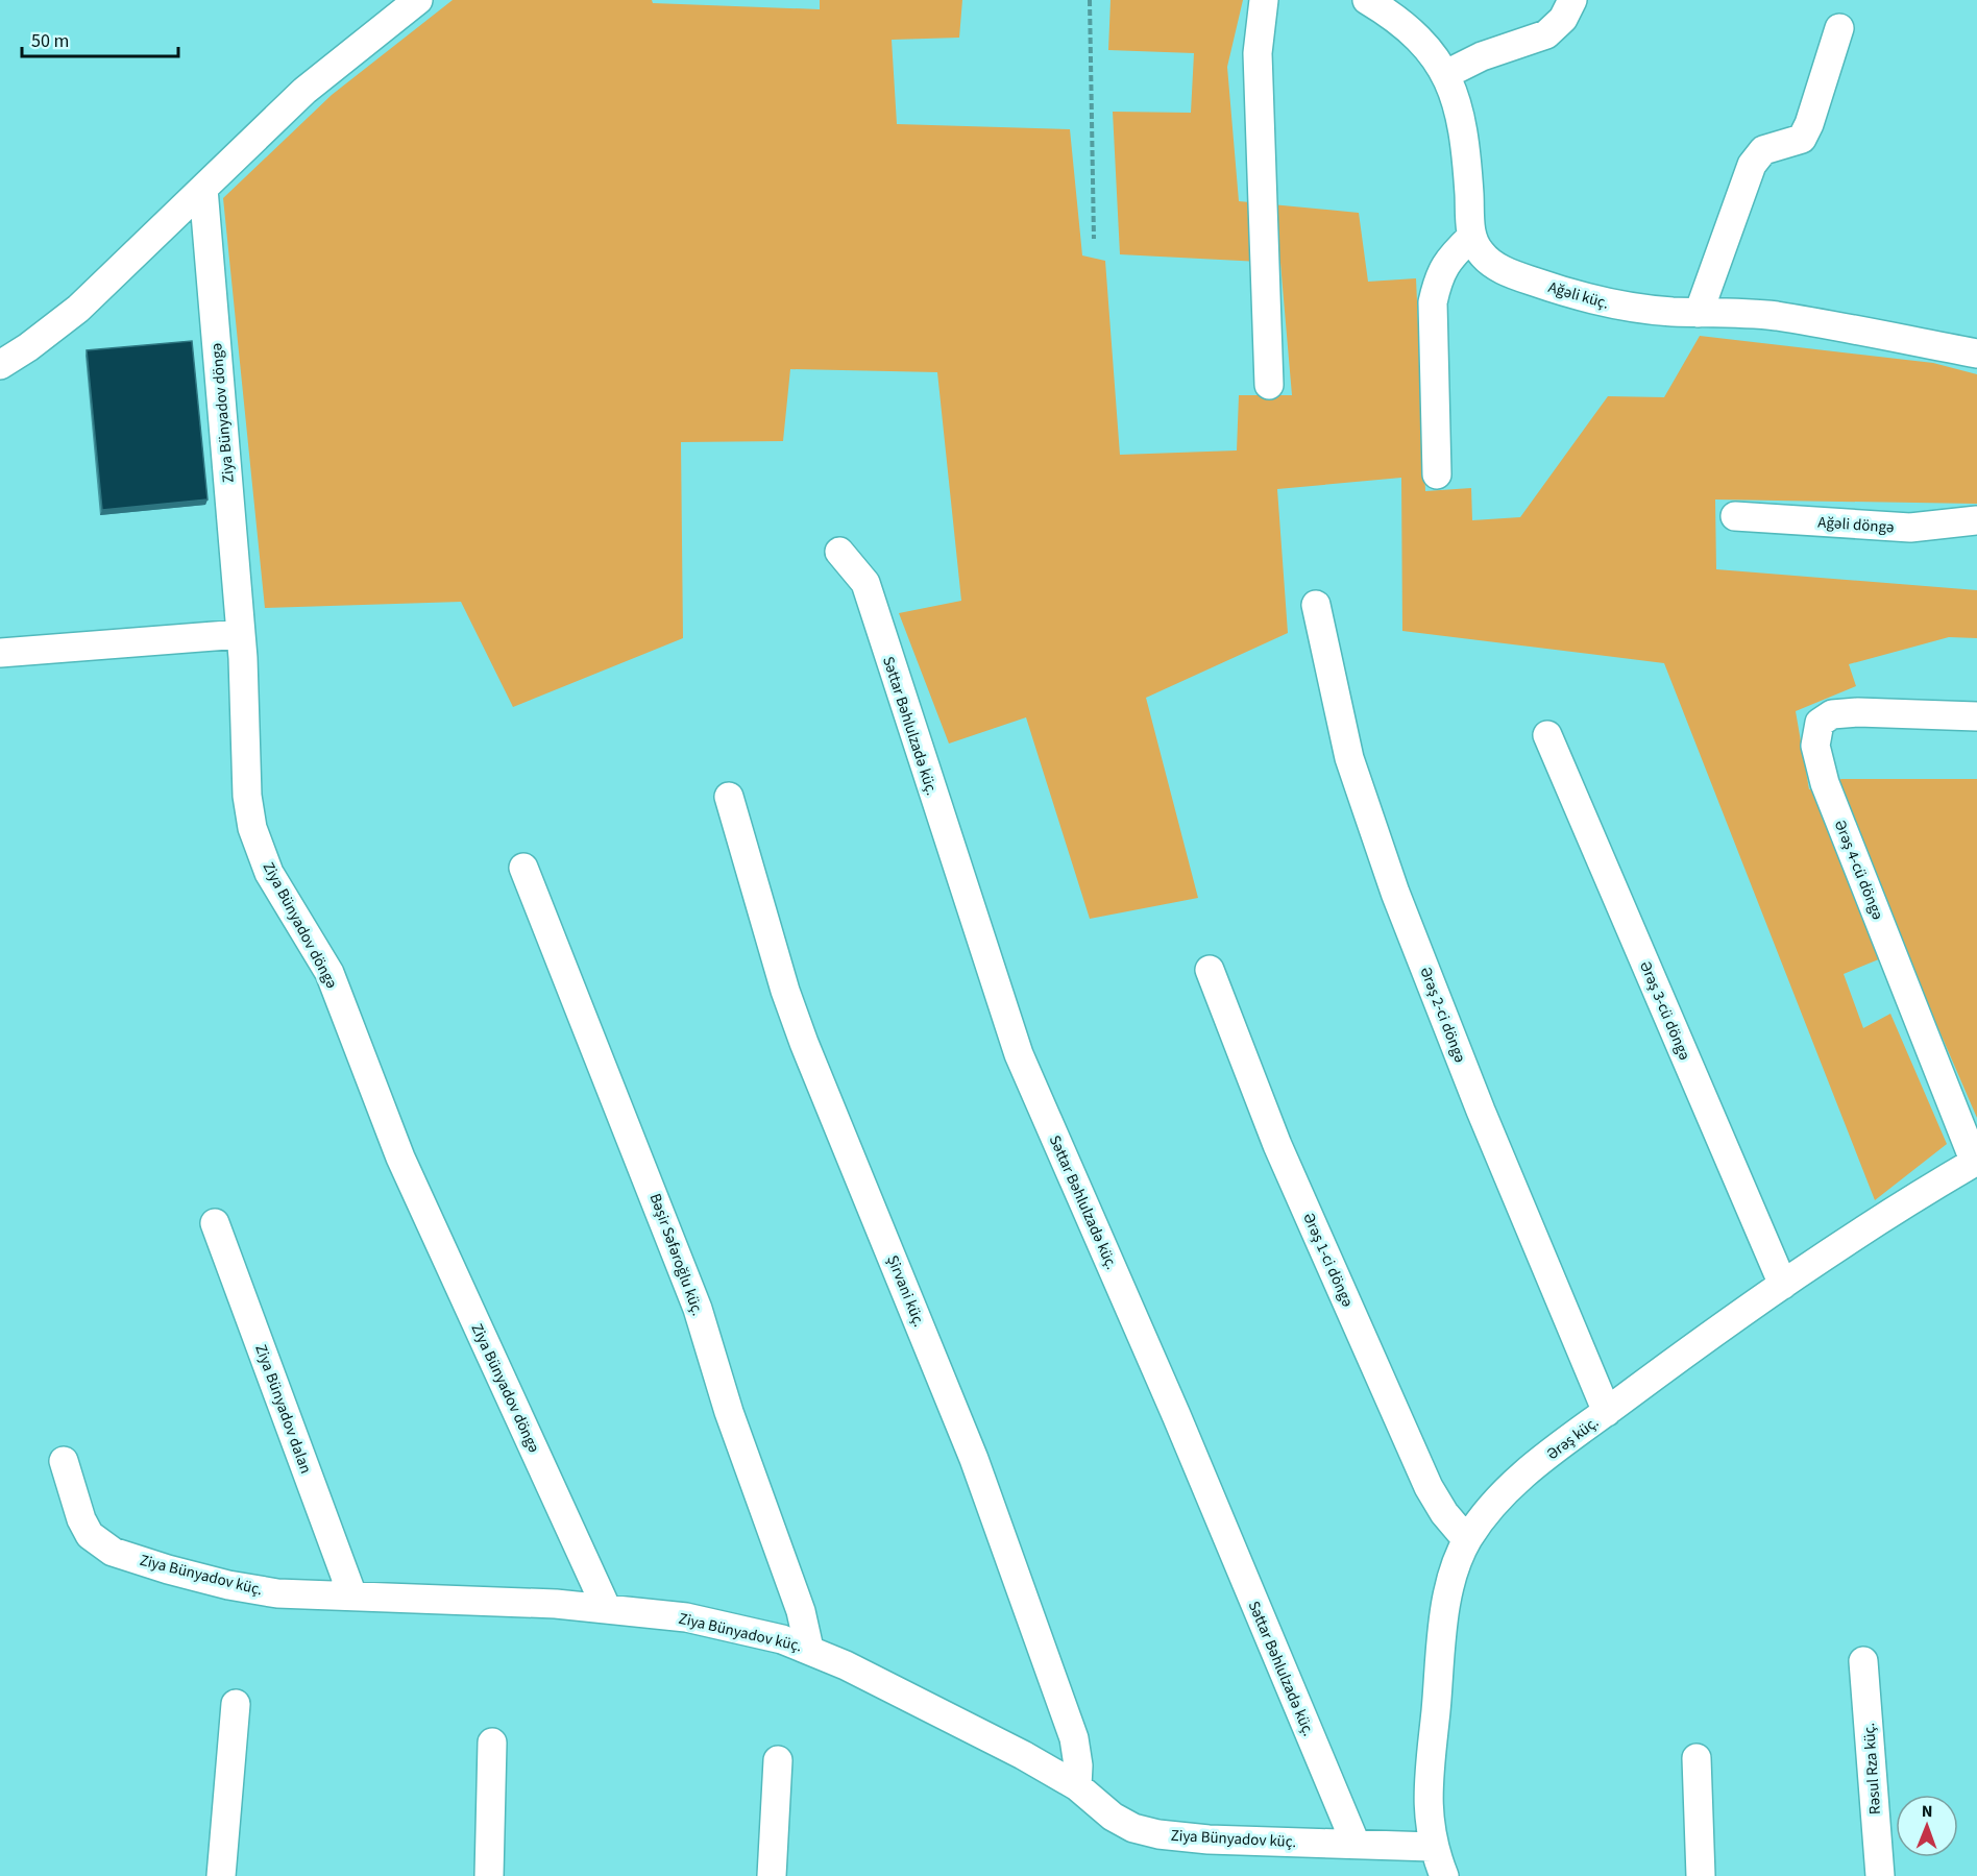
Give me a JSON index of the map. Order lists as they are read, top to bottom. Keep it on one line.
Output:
{"streets":{"street":["Ağəli küç.","Ziya Bünyadov döngə","Ağəli döngə","Səttar Bəhlulzadə küç.","Ərəş 4-cü döngə","Ərəş 3-cü döngə","Ərəş 2-ci döngə","Bəşir Səfəroğlu küç.","Ərəş 1-ci döngə","Şirvani küç.","Ziya Bünyadov dalan","Ərəş küç.","Ziya Bünyadov küç.","Rəsul Rza küç."]},"crossings":[["Ziya Bünyadov döngə","Ziya Bünyadov küç."],["Səttar Bəhlulzadə küç.","Ziya Bünyadov küç."],["Ərəş 4-cü döngə","Ərəş küç."],["Ərəş 3-cü döngə","Ərəş küç."],["Ərəş 2-ci döngə","Ərəş küç."],["Bəşir Səfəroğlu küç.","Ziya Bünyadov küç."],["Ərəş 1-ci döngə","Ərəş küç."],["Şirvani küç.","Ziya Bünyadov küç."],["Ziya Bünyadov dalan","Ziya Bünyadov küç."],["Ərəş küç.","Ziya Bünyadov küç."]],"scale_bar":"50 m","north":"top"}
